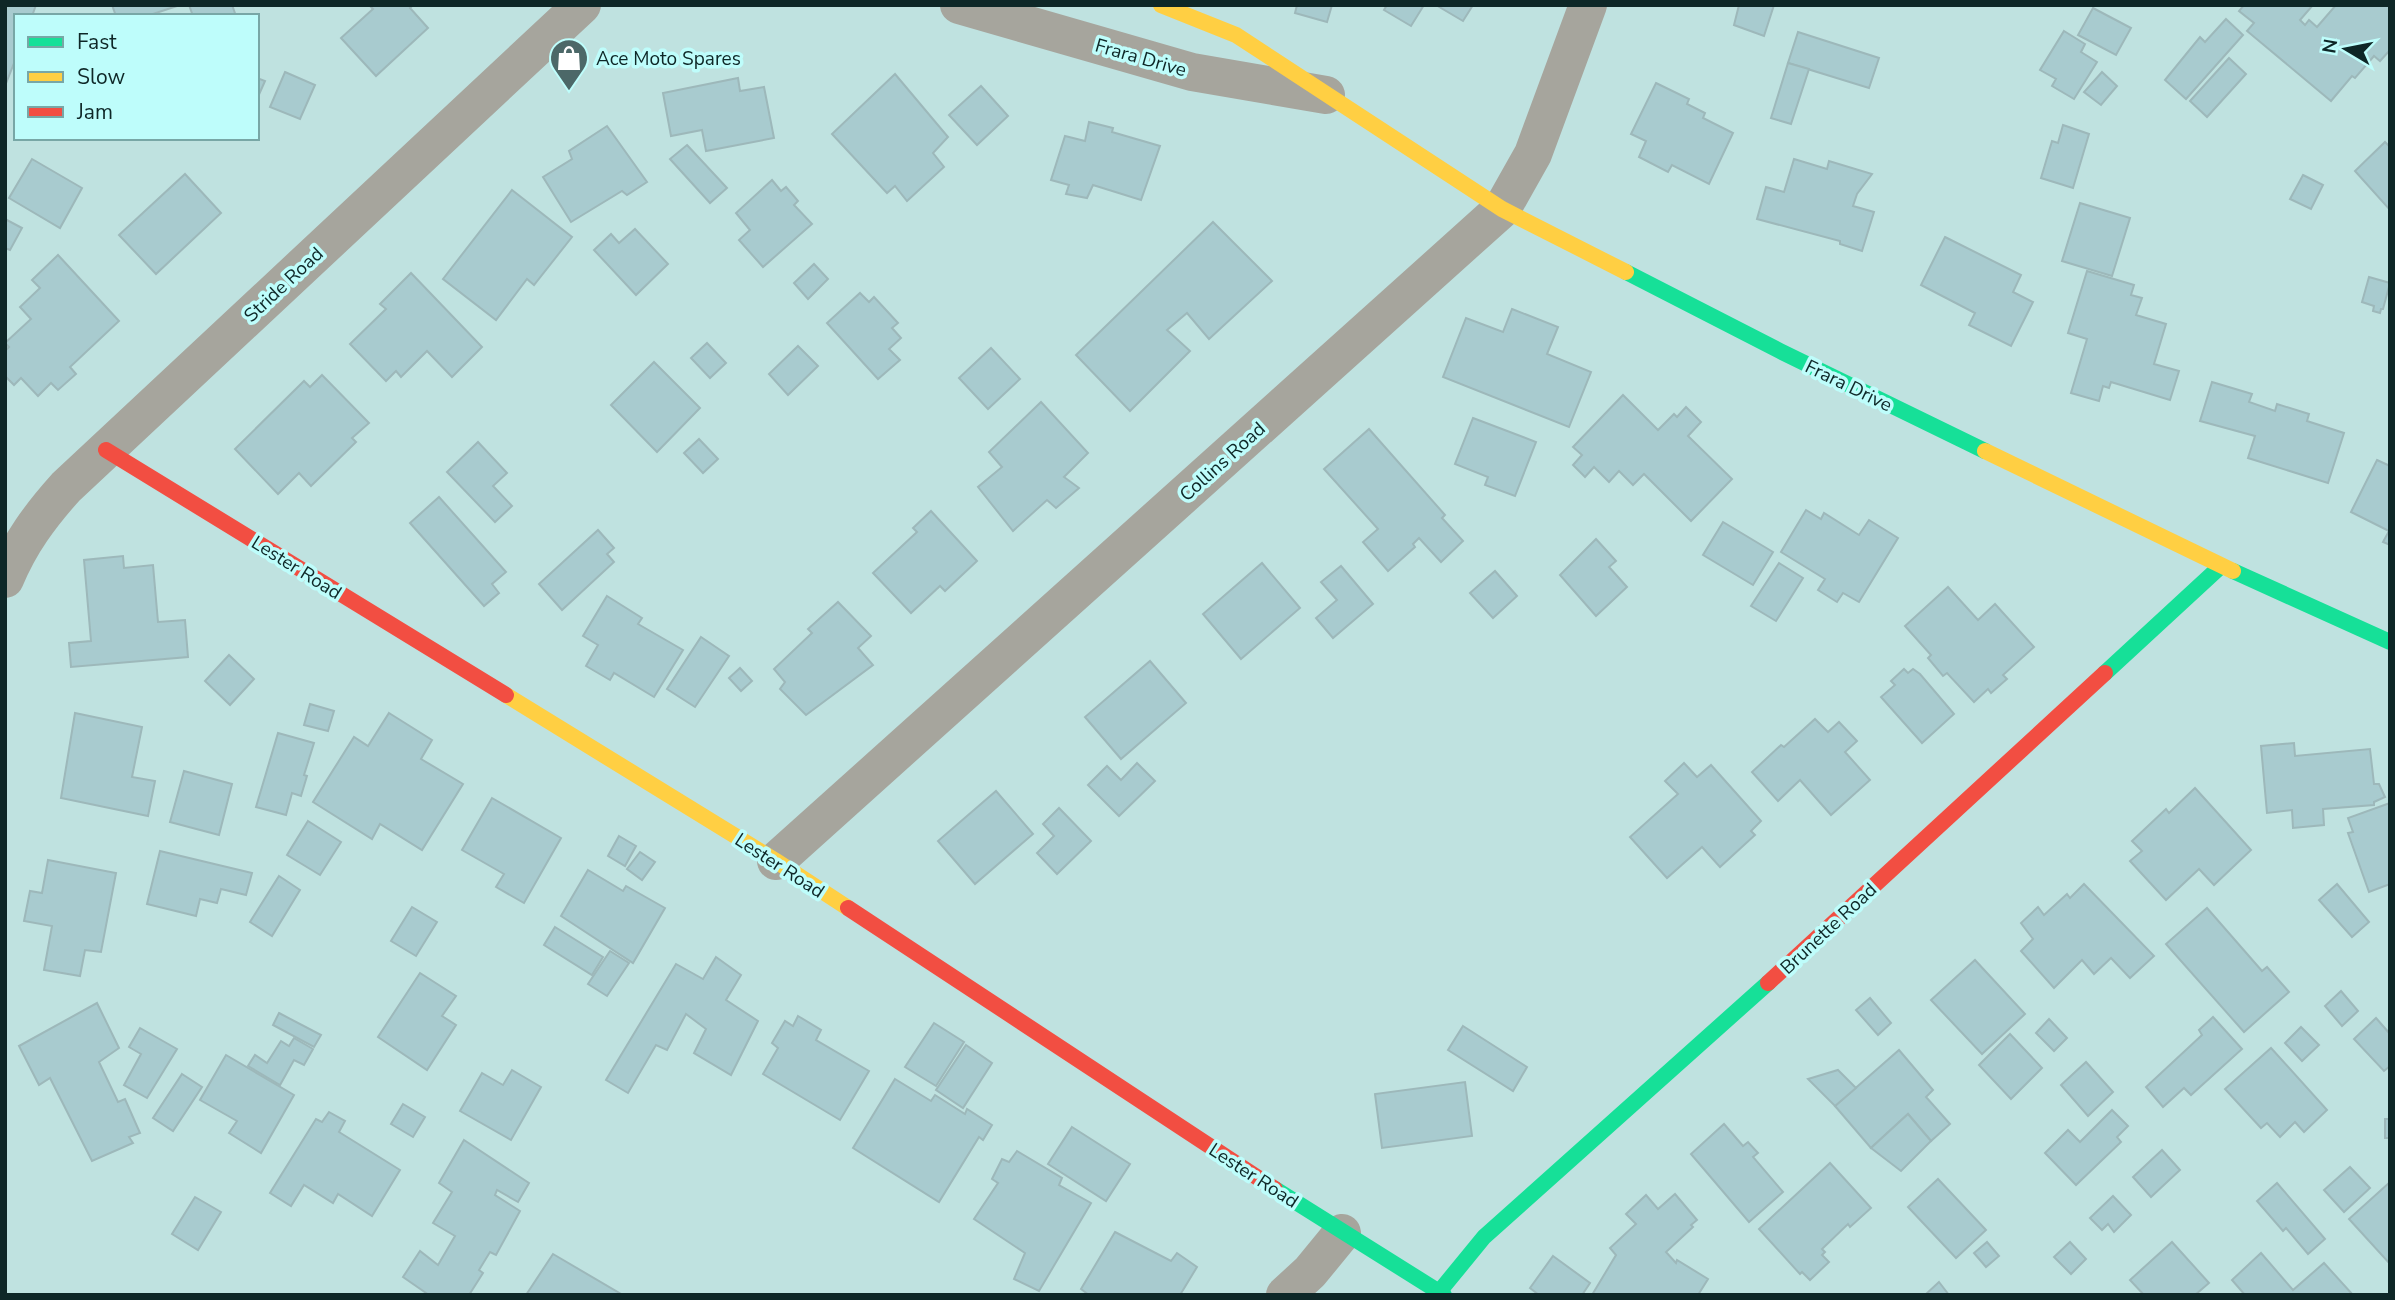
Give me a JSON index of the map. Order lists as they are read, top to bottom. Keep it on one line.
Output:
{"streets":{"street":["Frara Drive","Stride Road","Collins Road","Lester Road","Brunette Road"]},"crossings":[["Frara Drive","Collins Road"],["Frara Drive","Brunette Road"],["Stride Road","Lester Road"],["Collins Road","Lester Road"],["Lester Road","Brunette Road"]],"places":{"shop":["Ace Moto Spares"]},"legend":["Fast","Slow","Jam"],"north":"left"}
